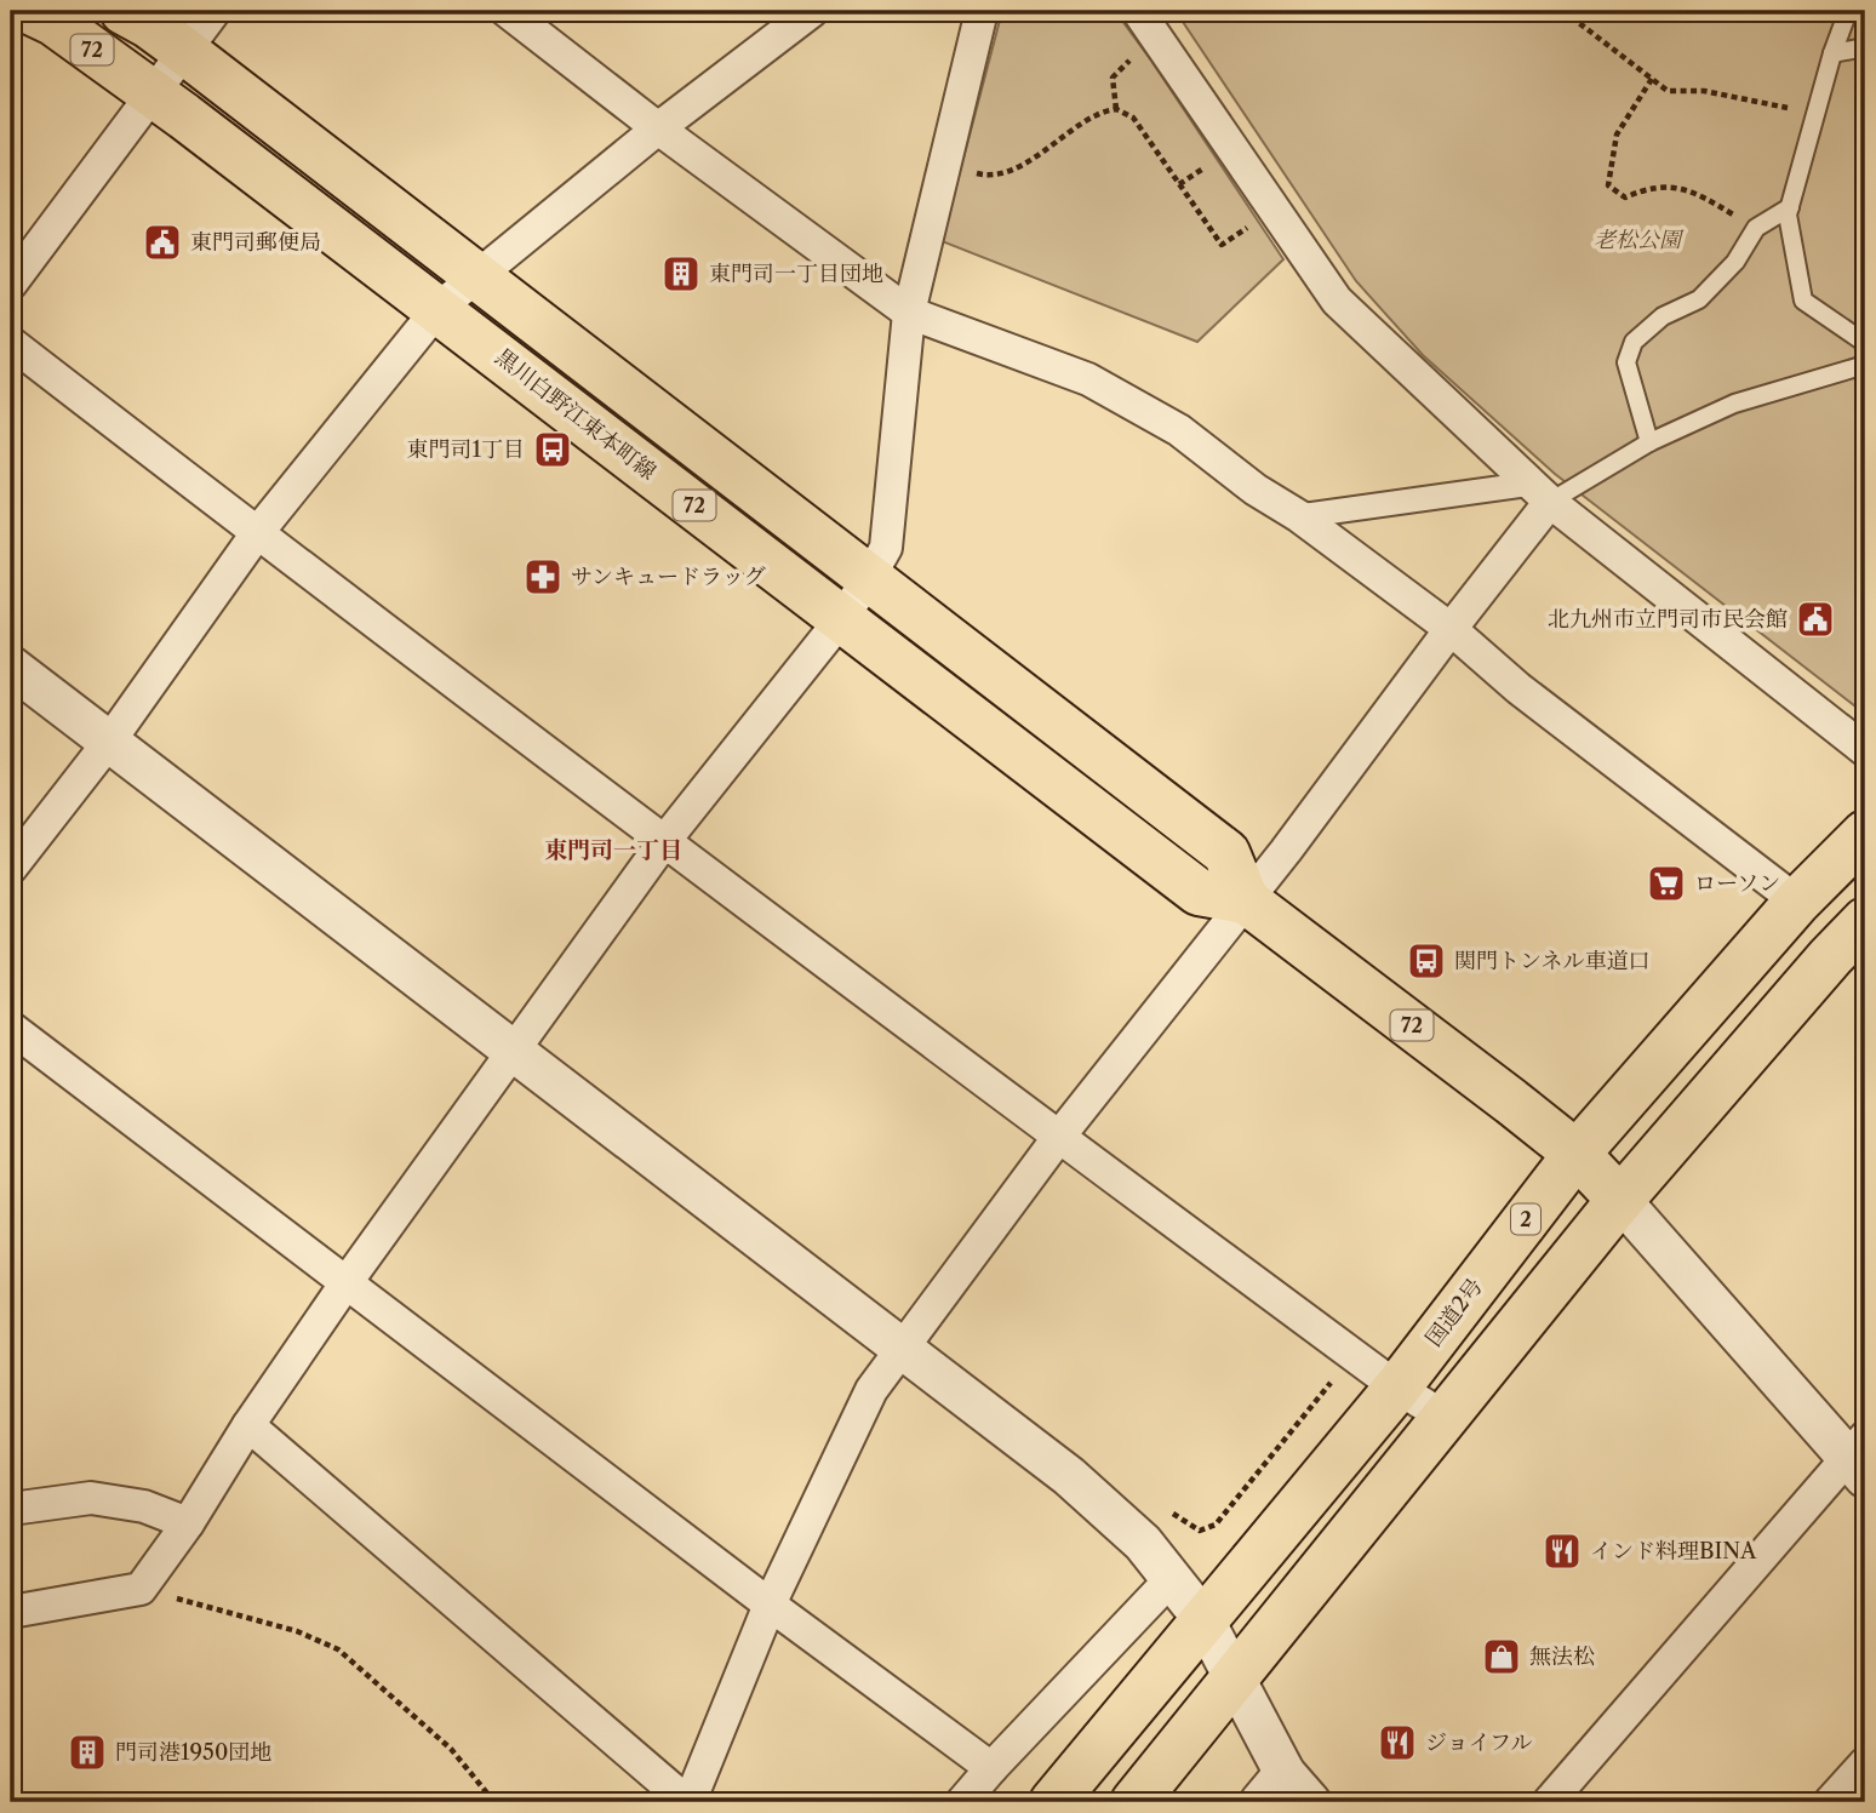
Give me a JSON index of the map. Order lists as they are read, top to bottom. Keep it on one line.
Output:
{"streets":{"main road":["72","黒川白野江東本町線","2","国道2号"]},"crossings":[["72","黒川白野江東本町線"],["黒川白野江東本町線","国道2号"]],"districts":["東門司一丁目"],"parks":["老松公園"],"places":{"public building":["東門司郵便局","北九州市立門司市民会館"],"building":["東門司一丁目団地","門司港1950団地"],"bus stop":["東門司1丁目","関門トンネル車道口"],"pharmacy":["サンキュードラッグ"],"supermarket":["ローソン"],"restaurant":["インド料理BINA","ジョイフル"],"shop":["無法松"]}}
